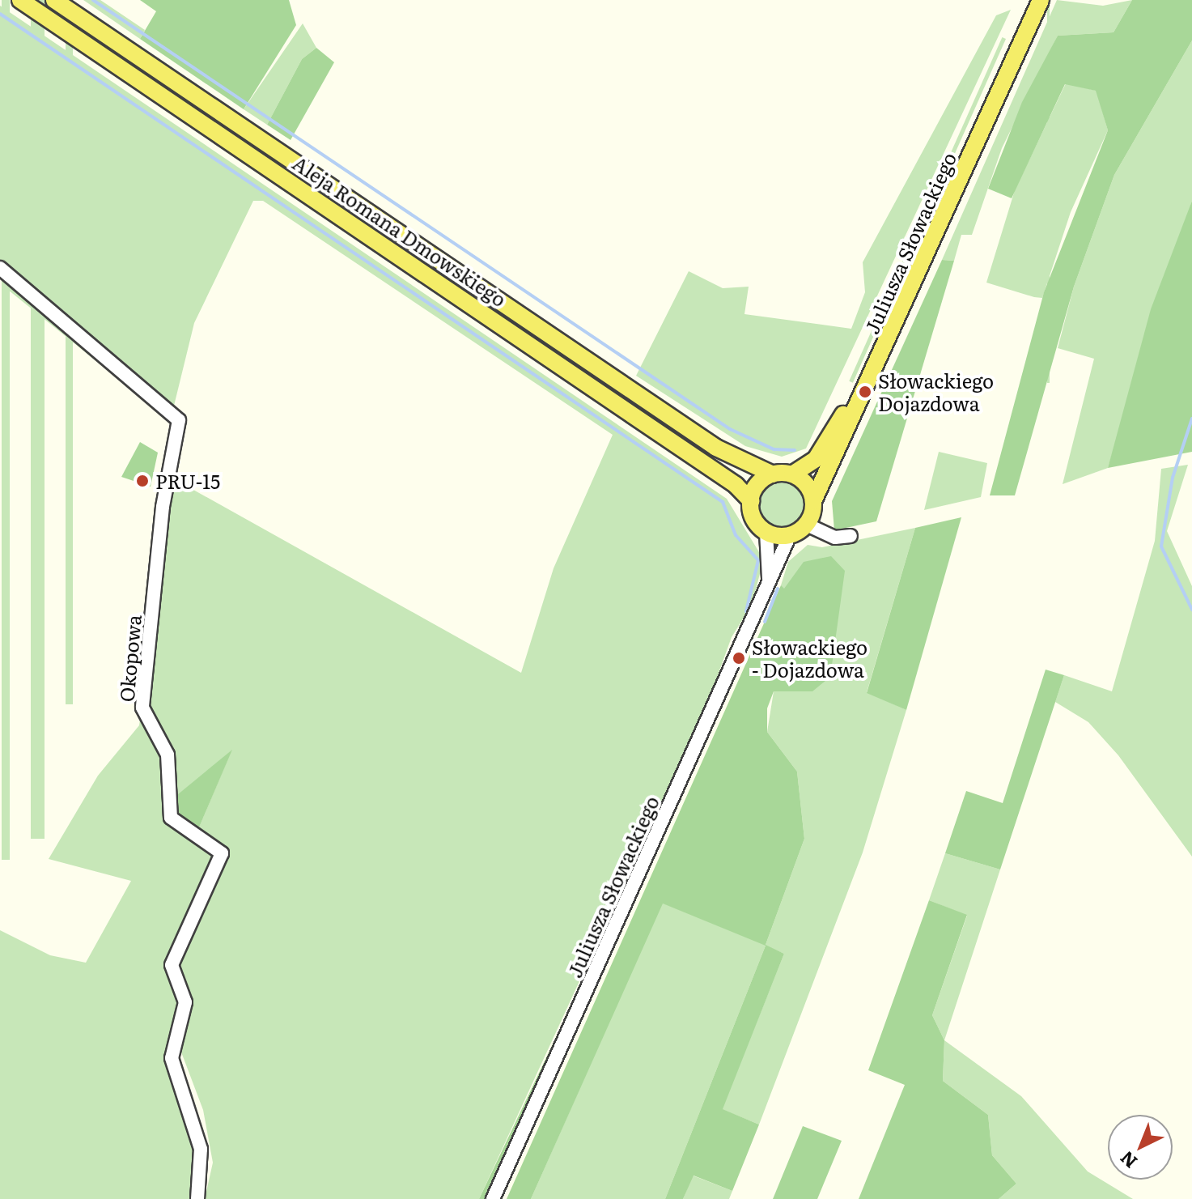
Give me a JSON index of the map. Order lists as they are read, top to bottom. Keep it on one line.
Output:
{"streets":{"main road":["Aleja Romana Dmowskiego","Juliusza Słowackiego"],"street":["Okopowa"]},"crossings":[["Aleja Romana Dmowskiego","Juliusza Słowackiego"]],"places":["Słowackiego Dojazdowa","PRU-15","Słowackiego - Dojazdowa"],"north":"bottom left"}
